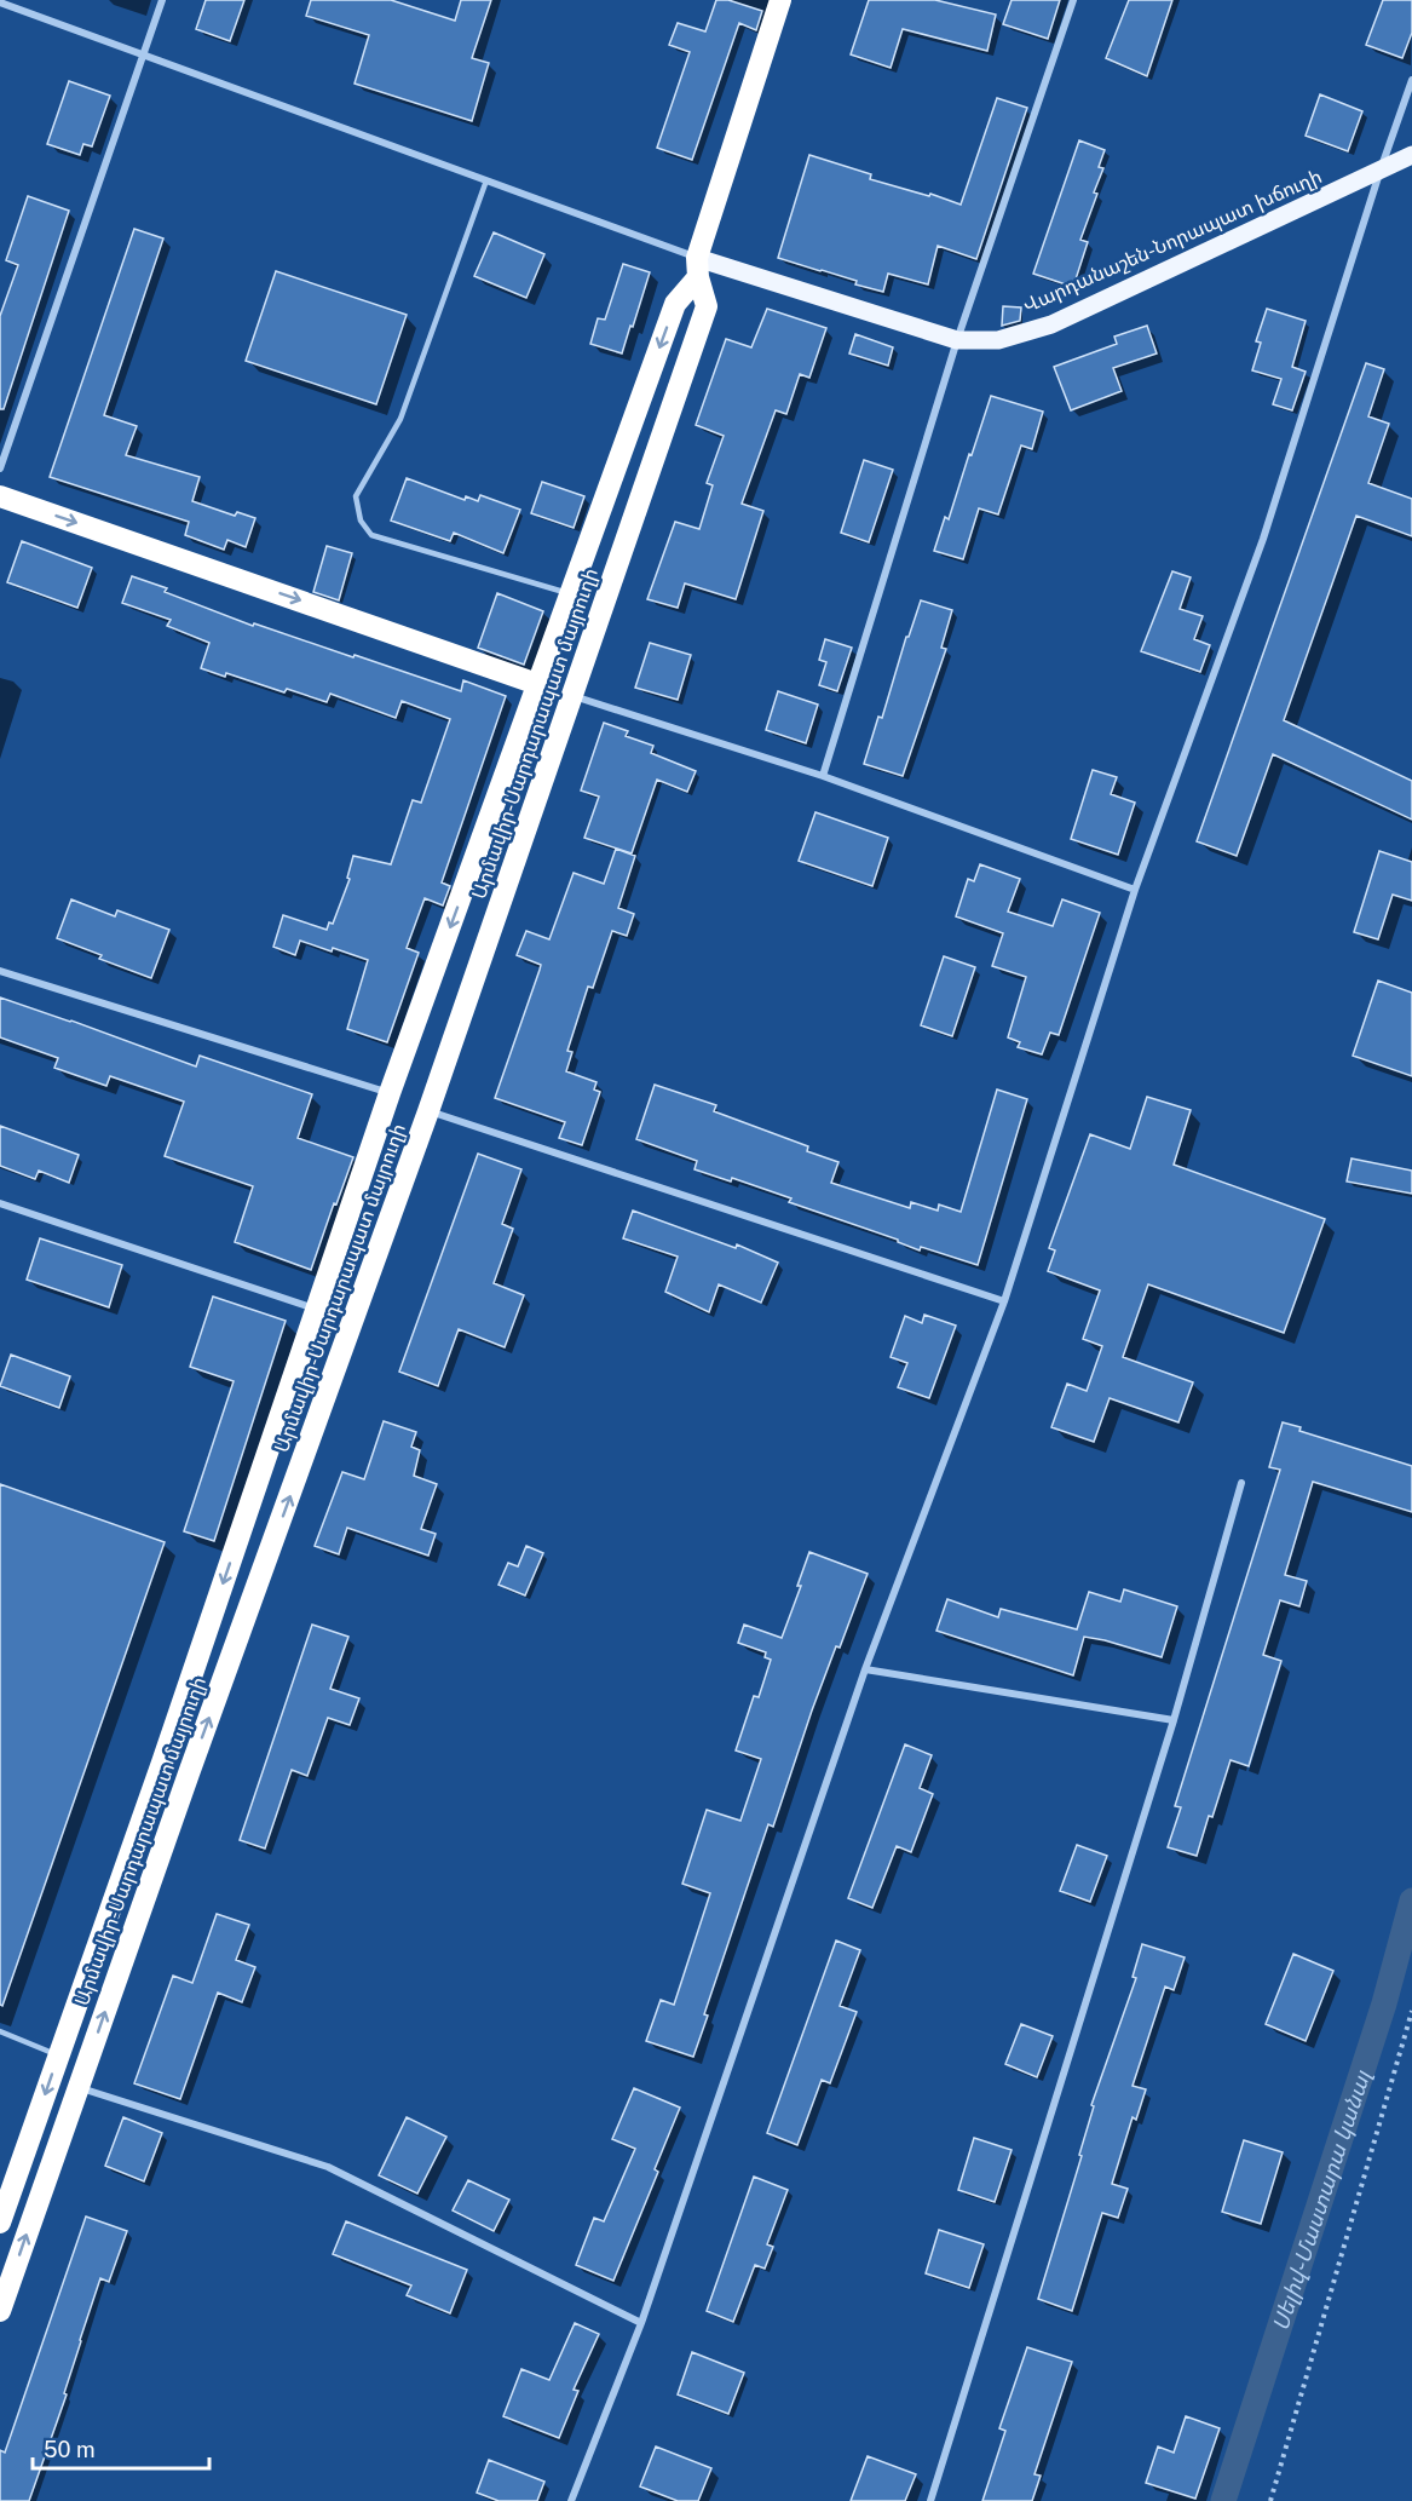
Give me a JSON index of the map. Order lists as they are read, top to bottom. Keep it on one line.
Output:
{"streets":{"highway":["Արմավիր-Սարդարապատ մայրուղի"],"main road":["Վարդանաշեն-Նորապատ խճուղի"]},"crossings":[["Վարդանաշեն-Նորապատ խճուղի","Արմավիր-Սարդարապատ մայրուղի"]],"water":["Սելիվ֊Մաստարա կանալ"],"scale_bar":"50 m"}
